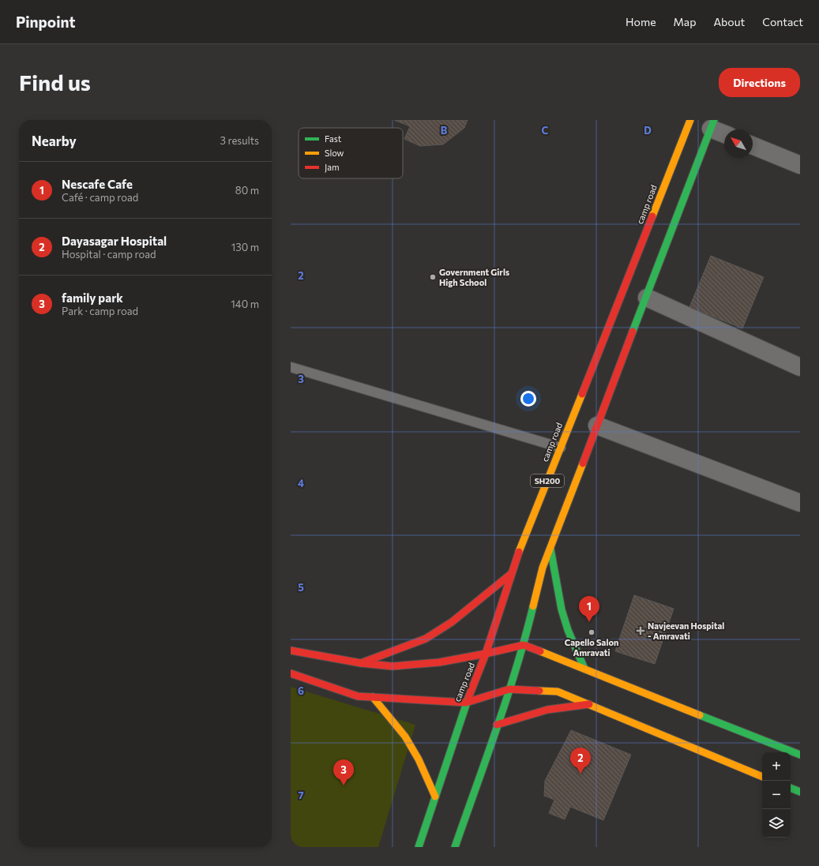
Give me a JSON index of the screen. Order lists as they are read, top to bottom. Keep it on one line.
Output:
{"streets":{"main road":["camp road","SH200"]},"places":{"other":["Government Girls High School","Capello Salon Amravati"],"health":["Navjeevan Hospital - Amravati"]},"legend":["Fast","Slow","Jam"],"north":"top left","page":{"header":"Pinpoint","nav":["Home","Map","About","Contact"],"buttons":"Directions","title":"Find us","heading":["Nearby","3 results"],"list":[{"mark":"1","name":"Nescafe Cafe","note":"Café · camp road","value":"80 m"},{"mark":"2","name":"Dayasagar Hospital","note":"Hospital · camp road","value":"130 m"},{"mark":"3","name":"family park","note":"Park · camp road","value":"140 m"}],"pins":["1","2","3"],"map_buttons":["+","−"]},"grid":{"columns":["B","C","D"],"rows":["2","3","4","5","6","7"]}}
